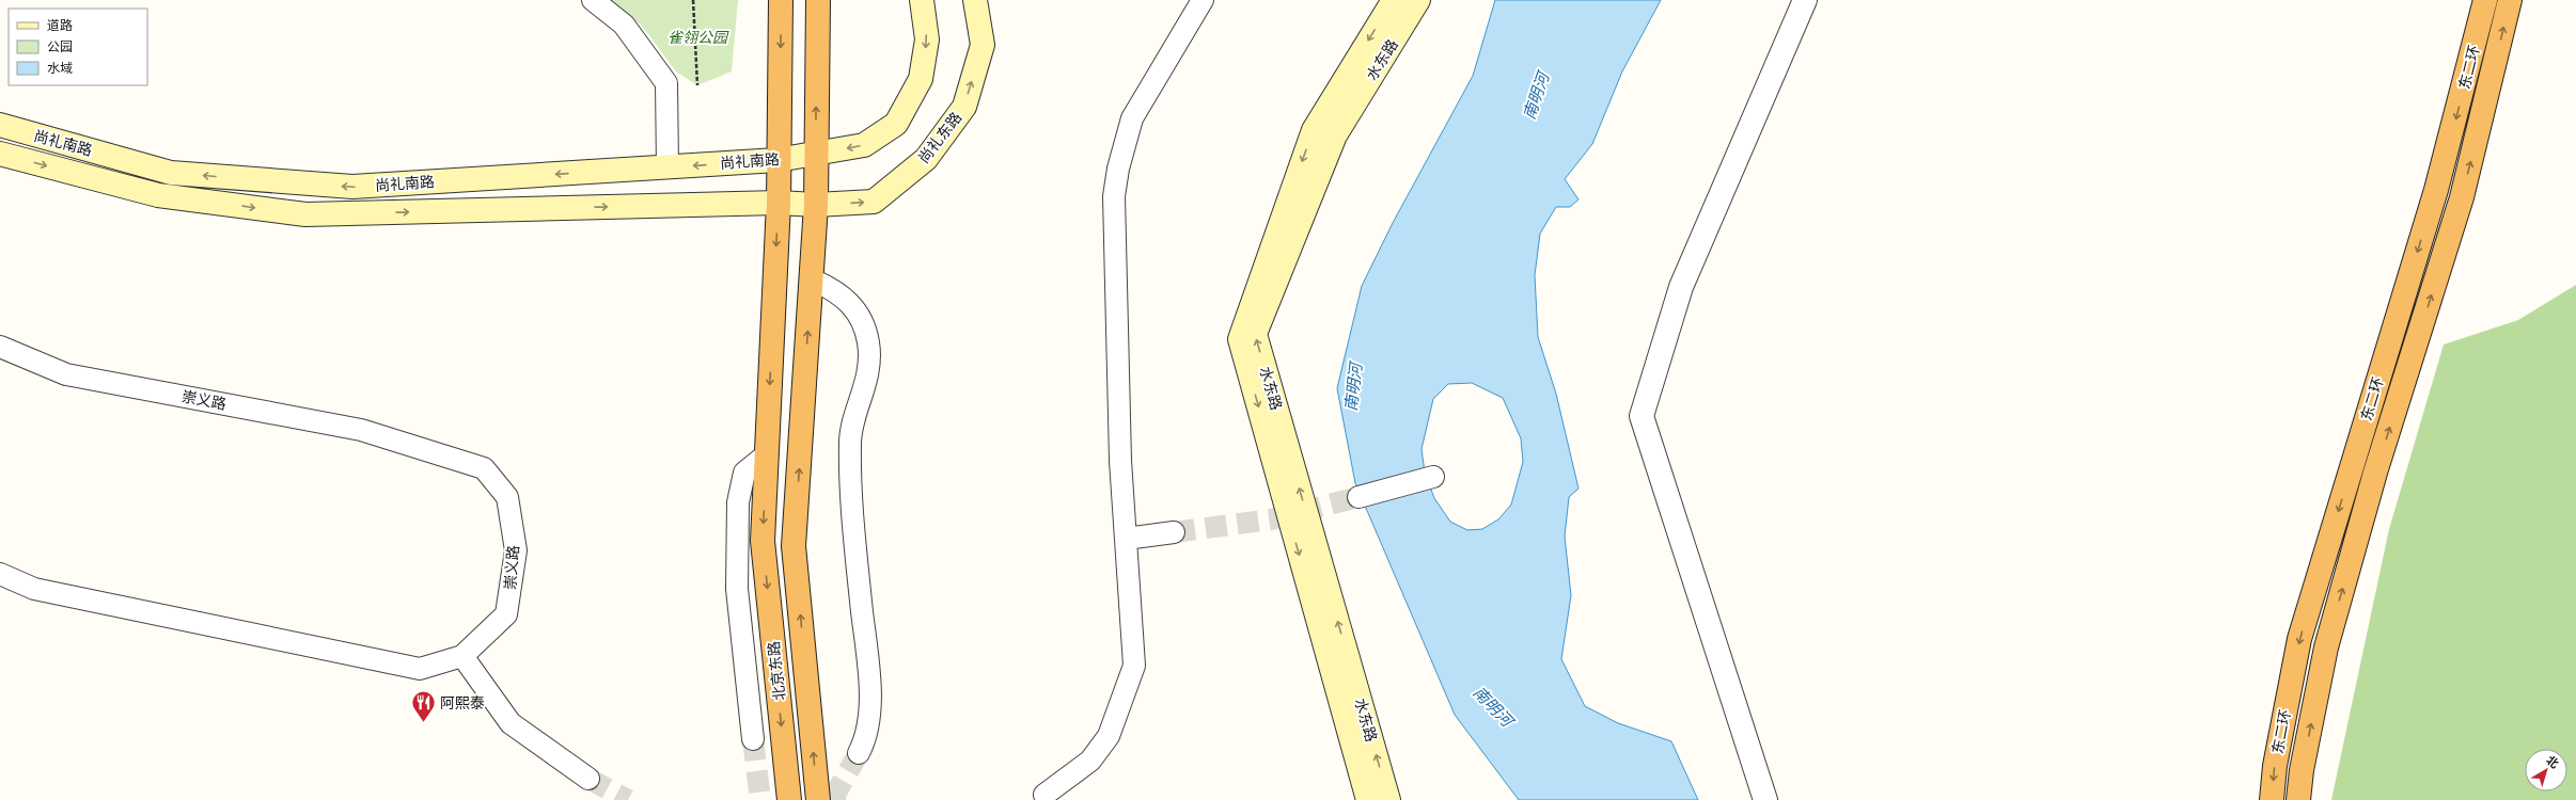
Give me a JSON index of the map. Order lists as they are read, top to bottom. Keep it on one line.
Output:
{"streets":{"highway":["东二环","北京东路"],"main road":["水东路","尚礼东路","尚礼南路"],"street":["崇义路"]},"crossings":[["尚礼东路","尚礼南路"],["尚礼东路","北京东路"],["尚礼南路","北京东路"]],"one_way":["尚礼东路"],"water":["南明河"],"parks":["雀翎公园"],"places":{"restaurant":["阿熙泰"]},"legend":["道路","公园","水域"],"north":"top right"}
